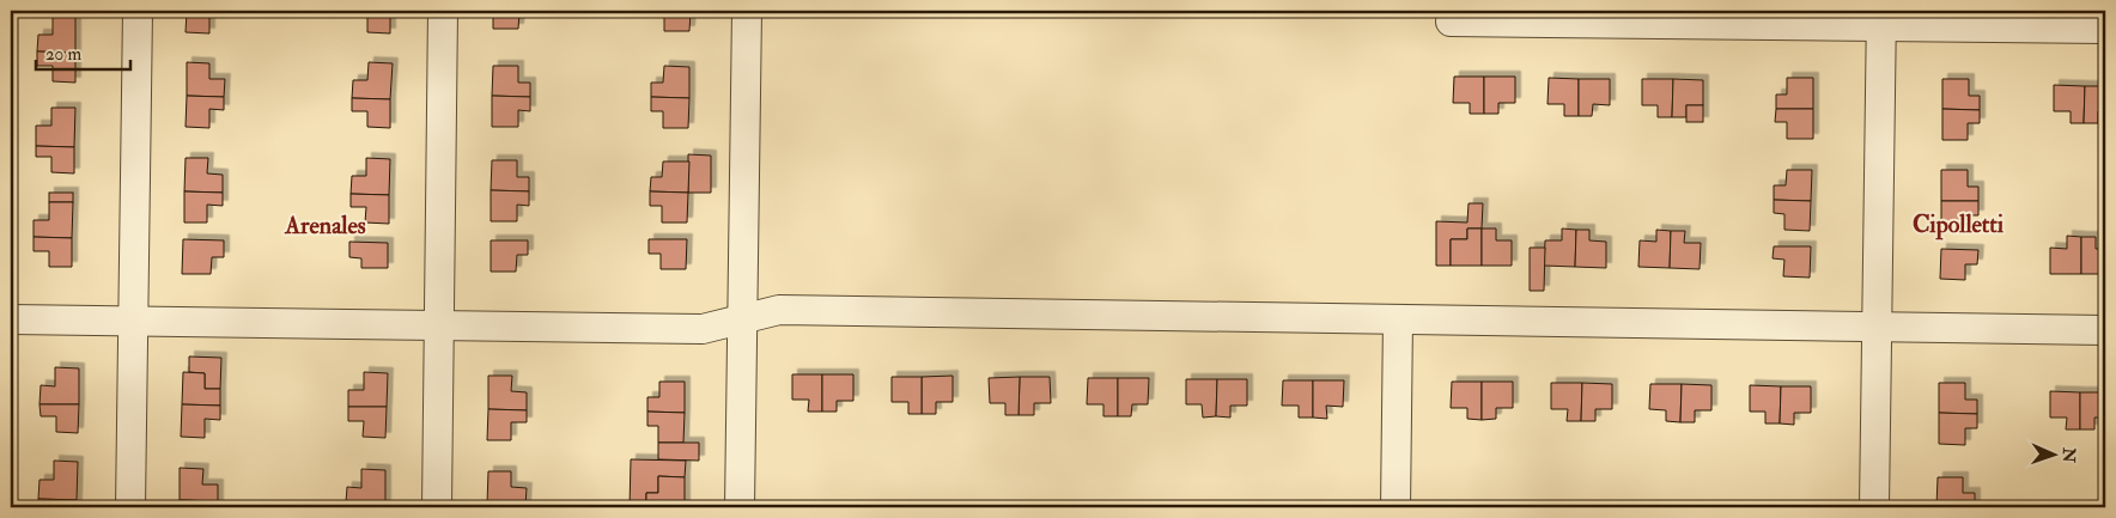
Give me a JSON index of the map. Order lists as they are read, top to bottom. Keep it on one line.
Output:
{"districts":["Cipolletti","Arenales"],"scale_bar":"20 m","north":"right"}
